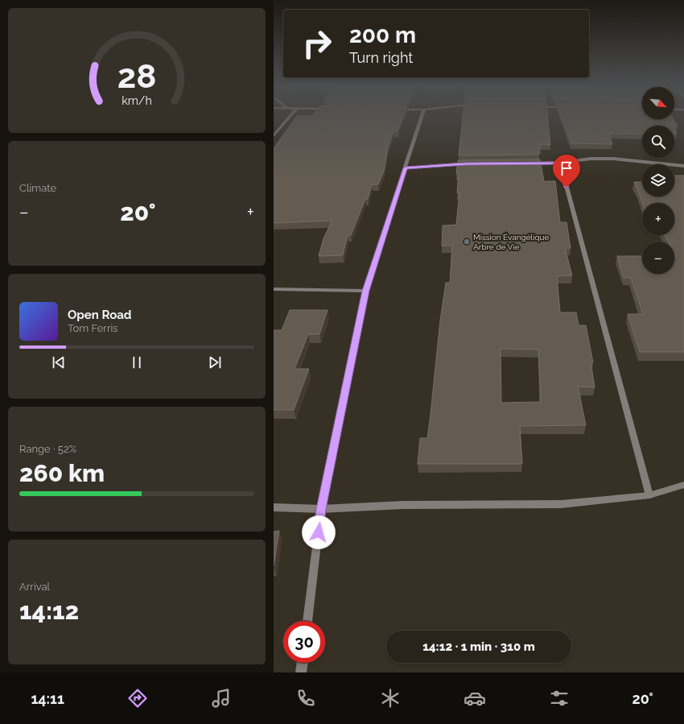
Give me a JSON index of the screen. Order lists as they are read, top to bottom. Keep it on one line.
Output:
{"places":["Mission Évangélique Arbre de Vie"],"north":"bottom right","page":{"turn":["200 m","Turn right"],"map_buttons":["+","−"],"tile":["Climate",["Range · 52%","260 km"],["Arrival","14:12"]],"heat":["−","20°","+"],"song":["Open Road","Tom Ferris"],"limit":"30","trip":"14:12 · 1 min · 310 m","tabs":["14:11","20°"],"gauge":["28","km/h"]}}
